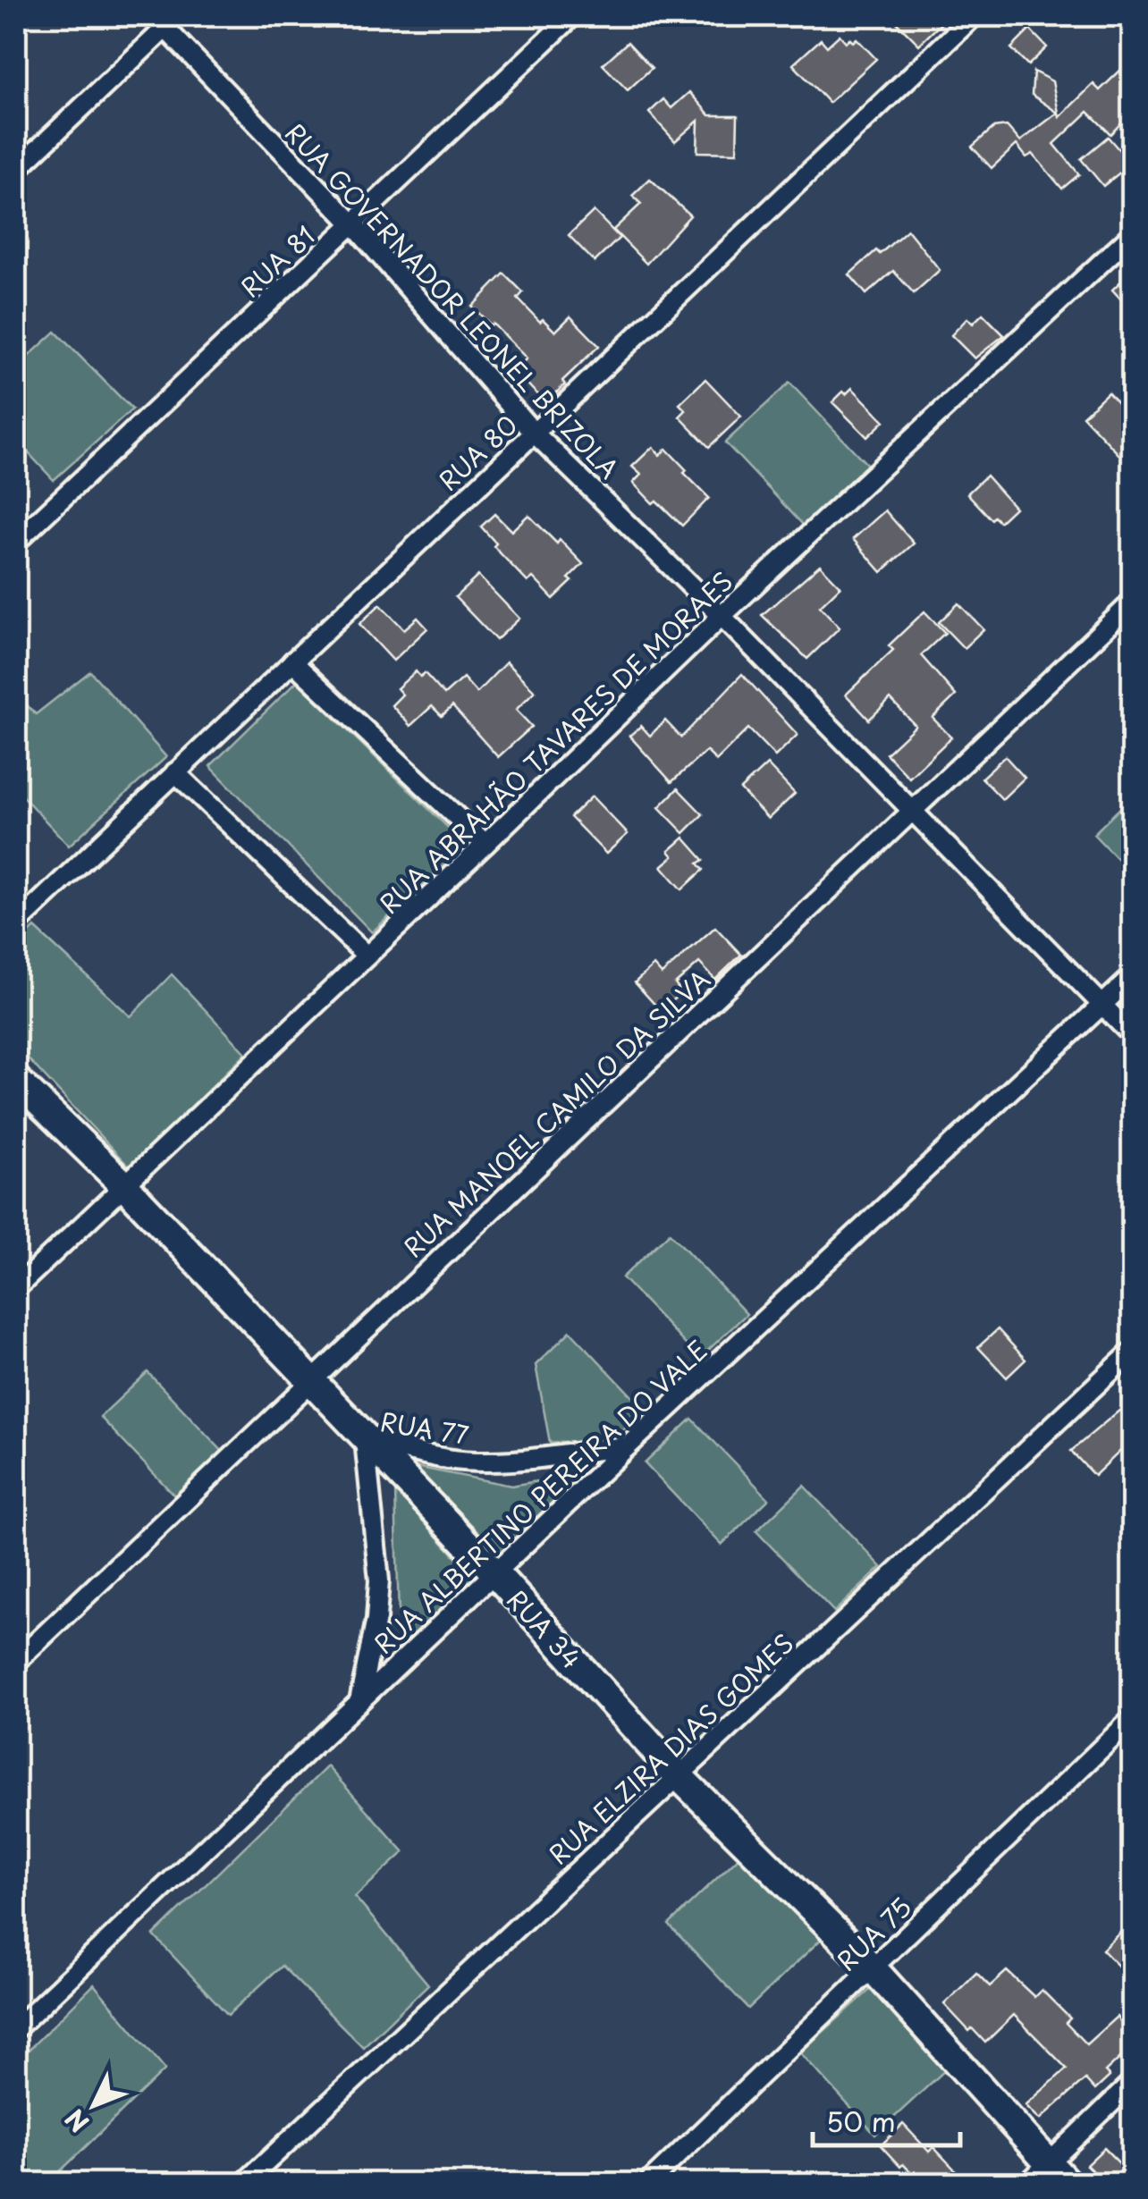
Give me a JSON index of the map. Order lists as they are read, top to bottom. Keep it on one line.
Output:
{"streets":{"street":["RUA 81","RUA GOVERNADOR LEONEL BRIZOLA","RUA 80","RUA ABRAHÃO TAVARES DE MORAES","RUA MANOEL CAMILO DA SILVA","RUA 77","RUA ALBERTINO PEREIRA DO VALE","RUA 34","RUA ELZIRA DIAS GOMES","RUA 75"]},"crossings":[["RUA 81","RUA GOVERNADOR LEONEL BRIZOLA"],["RUA GOVERNADOR LEONEL BRIZOLA","RUA 80"],["RUA GOVERNADOR LEONEL BRIZOLA","RUA ABRAHÃO TAVARES DE MORAES"],["RUA GOVERNADOR LEONEL BRIZOLA","RUA MANOEL CAMILO DA SILVA"],["RUA GOVERNADOR LEONEL BRIZOLA","RUA ALBERTINO PEREIRA DO VALE"],["RUA ABRAHÃO TAVARES DE MORAES","RUA 34"],["RUA MANOEL CAMILO DA SILVA","RUA 34"],["RUA 77","RUA ALBERTINO PEREIRA DO VALE"],["RUA 77","RUA 34"],["RUA ALBERTINO PEREIRA DO VALE","RUA 34"],["RUA 34","RUA ELZIRA DIAS GOMES"],["RUA 34","RUA 75"]],"scale_bar":"50 m","north":"bottom left"}
